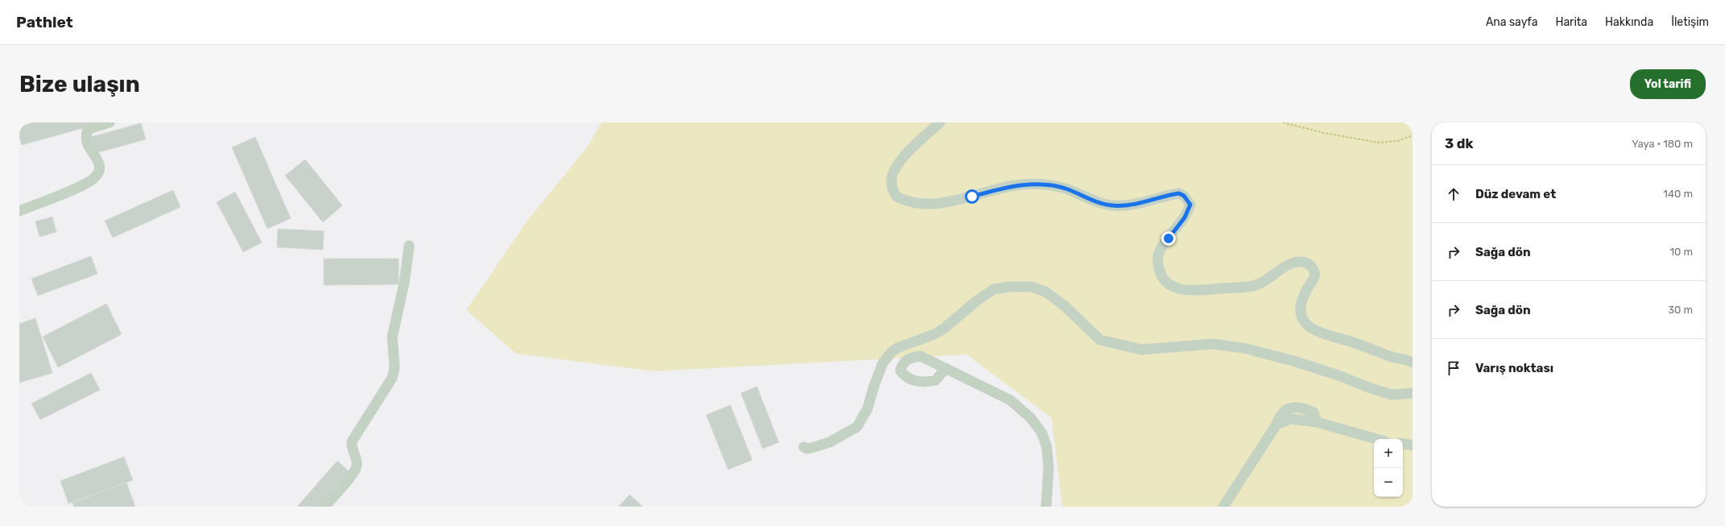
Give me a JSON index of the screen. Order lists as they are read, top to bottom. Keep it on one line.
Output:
{"page":{"header":"Pathlet","nav":["Ana sayfa","Harita","Hakkında","İletişim"],"buttons":"Yol tarifi","title":"Bize ulaşın","heading":["3 dk","Yaya · 180 m"],"list":[["Düz devam et","140 m"],["Sağa dön","10 m"],["Sağa dön","30 m"],"Varış noktası"],"map_buttons":["+","−"]}}
